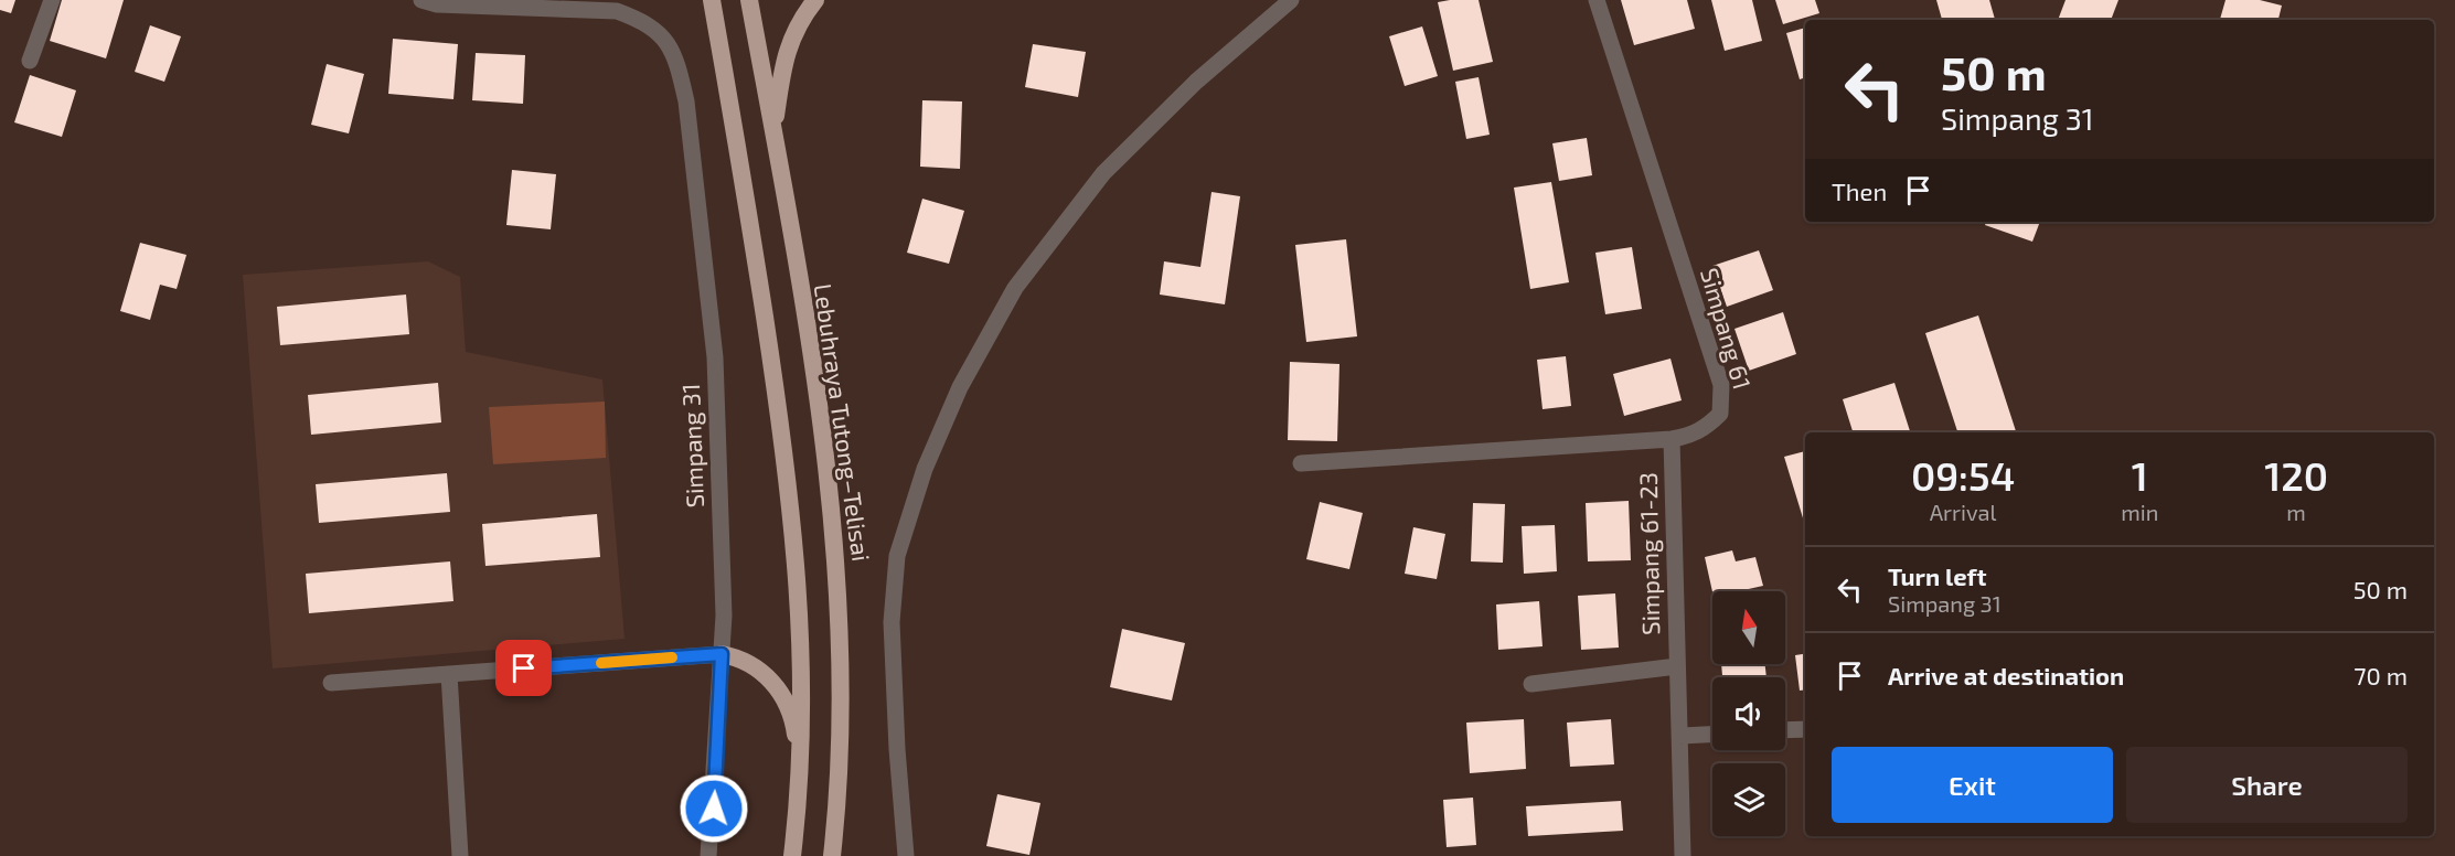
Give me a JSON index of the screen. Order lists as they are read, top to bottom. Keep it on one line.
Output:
{"streets":{"highway":["Lebuhraya Tutong–Telisai"],"street":["Simpang 61","Simpang 31","Simpang 61-23"]},"crossings":[["Simpang 61","Simpang 61-23"]],"north":"top","page":{"turn":["50 m","Simpang 31"],"then":"Then","eta":["09:54","Arrival","1","min","120","m"],"list":[{"name":"Turn left","note":"Simpang 31","value":"50 m"},{"name":"Arrive at destination","value":"70 m"}],"buttons":["Exit","Share"]}}
